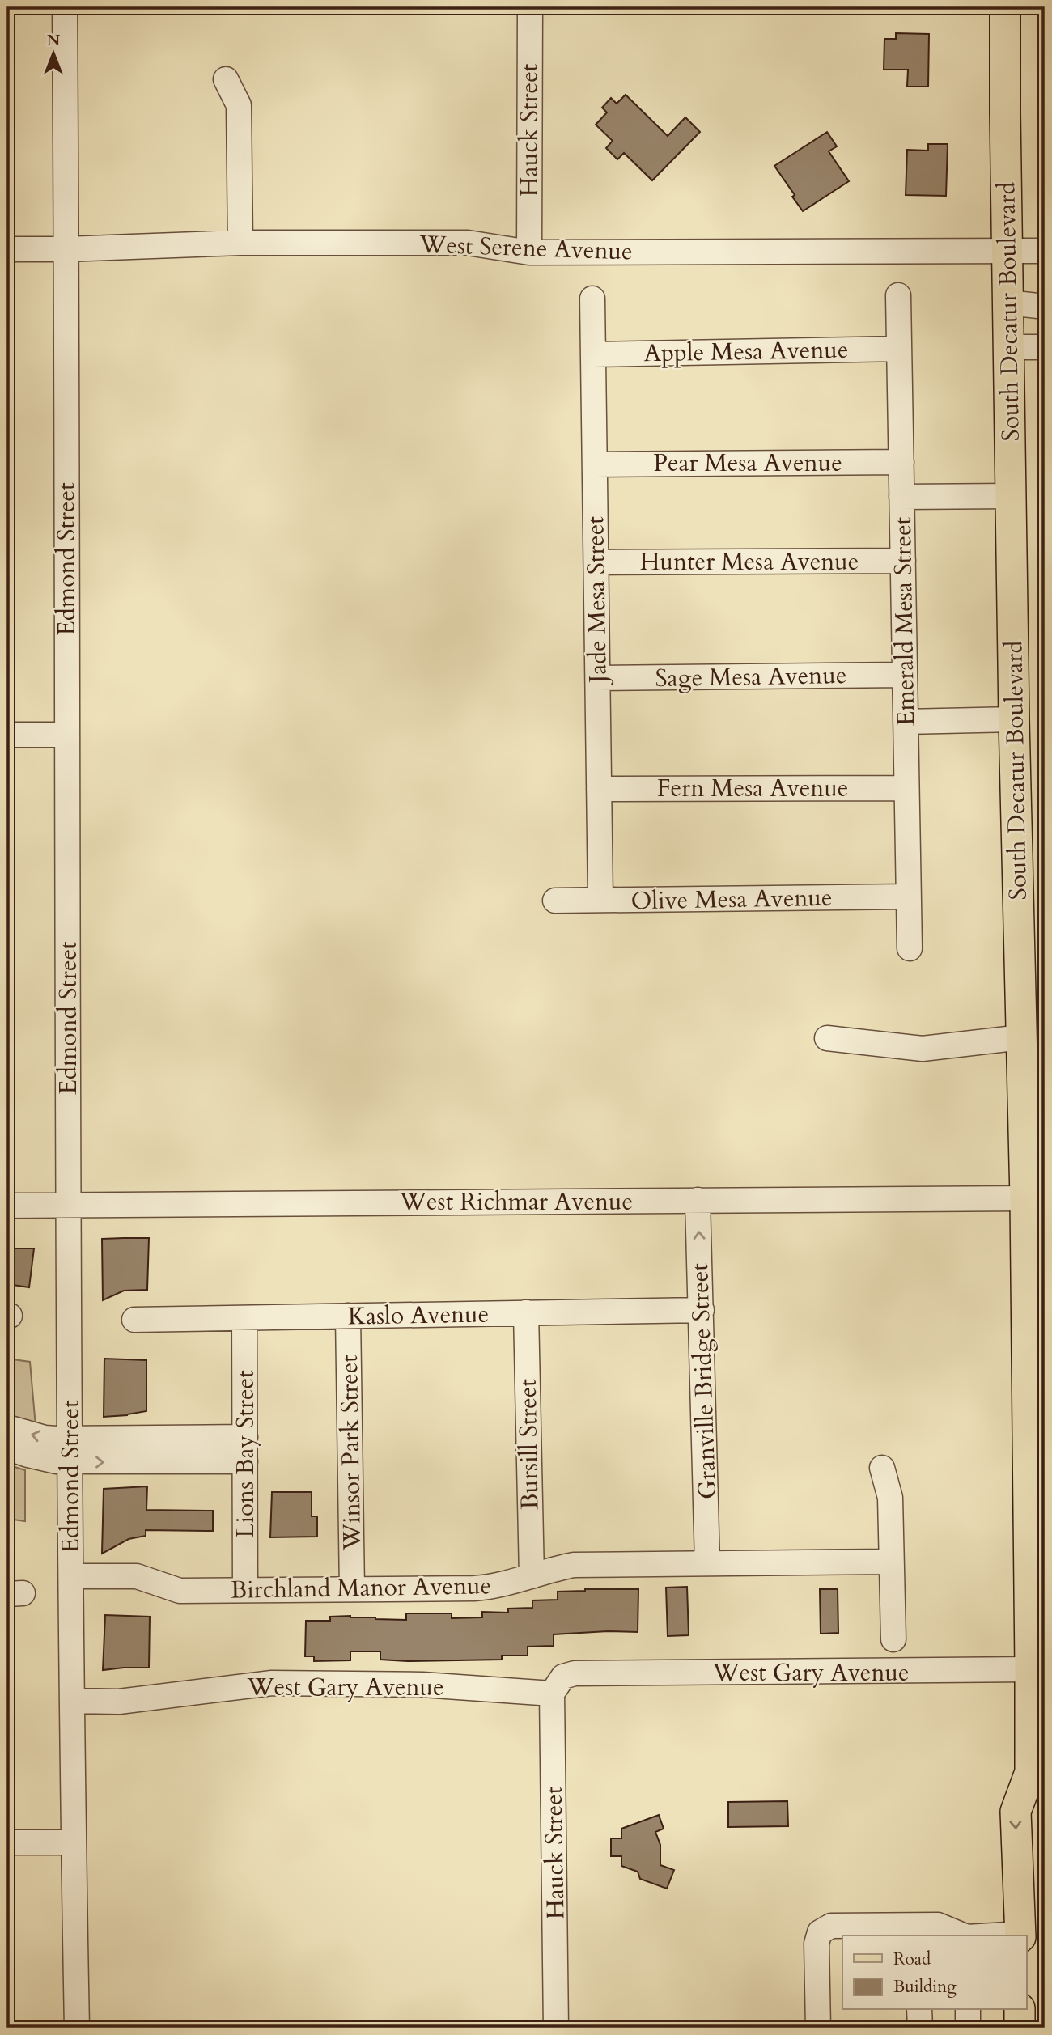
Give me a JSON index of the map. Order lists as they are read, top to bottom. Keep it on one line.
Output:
{"streets":{"main road":["South Decatur Boulevard"],"street":["Hauck Street","West Serene Avenue","Apple Mesa Avenue","Pear Mesa Avenue","Edmond Street","Hunter Mesa Avenue","Jade Mesa Street","Emerald Mesa Street","Sage Mesa Avenue","Fern Mesa Avenue","Olive Mesa Avenue","West Richmar Avenue","Kaslo Avenue","Granville Bridge Street","Bursill Street","Winsor Park Street","Lions Bay Street","Birchland Manor Avenue","West Gary Avenue"]},"crossings":[["Hauck Street","West Serene Avenue"],["Hauck Street","West Gary Avenue"],["West Serene Avenue","South Decatur Boulevard"],["West Serene Avenue","Edmond Street"],["South Decatur Boulevard","West Richmar Avenue"],["South Decatur Boulevard","West Gary Avenue"],["Apple Mesa Avenue","Jade Mesa Street"],["Apple Mesa Avenue","Emerald Mesa Street"],["Pear Mesa Avenue","Jade Mesa Street"],["Pear Mesa Avenue","Emerald Mesa Street"],["Edmond Street","West Richmar Avenue"],["Edmond Street","Birchland Manor Avenue"],["Edmond Street","West Gary Avenue"],["Hunter Mesa Avenue","Jade Mesa Street"],["Hunter Mesa Avenue","Emerald Mesa Street"],["Jade Mesa Street","Sage Mesa Avenue"],["Jade Mesa Street","Fern Mesa Avenue"],["Jade Mesa Street","Olive Mesa Avenue"],["Emerald Mesa Street","Sage Mesa Avenue"],["Emerald Mesa Street","Fern Mesa Avenue"],["Emerald Mesa Street","Olive Mesa Avenue"],["West Richmar Avenue","Granville Bridge Street"],["Kaslo Avenue","Granville Bridge Street"],["Kaslo Avenue","Bursill Street"],["Kaslo Avenue","Winsor Park Street"],["Kaslo Avenue","Lions Bay Street"],["Granville Bridge Street","Birchland Manor Avenue"],["Bursill Street","Birchland Manor Avenue"],["Winsor Park Street","Birchland Manor Avenue"],["Lions Bay Street","Birchland Manor Avenue"]],"legend":["Road","Building"],"north":"top"}
